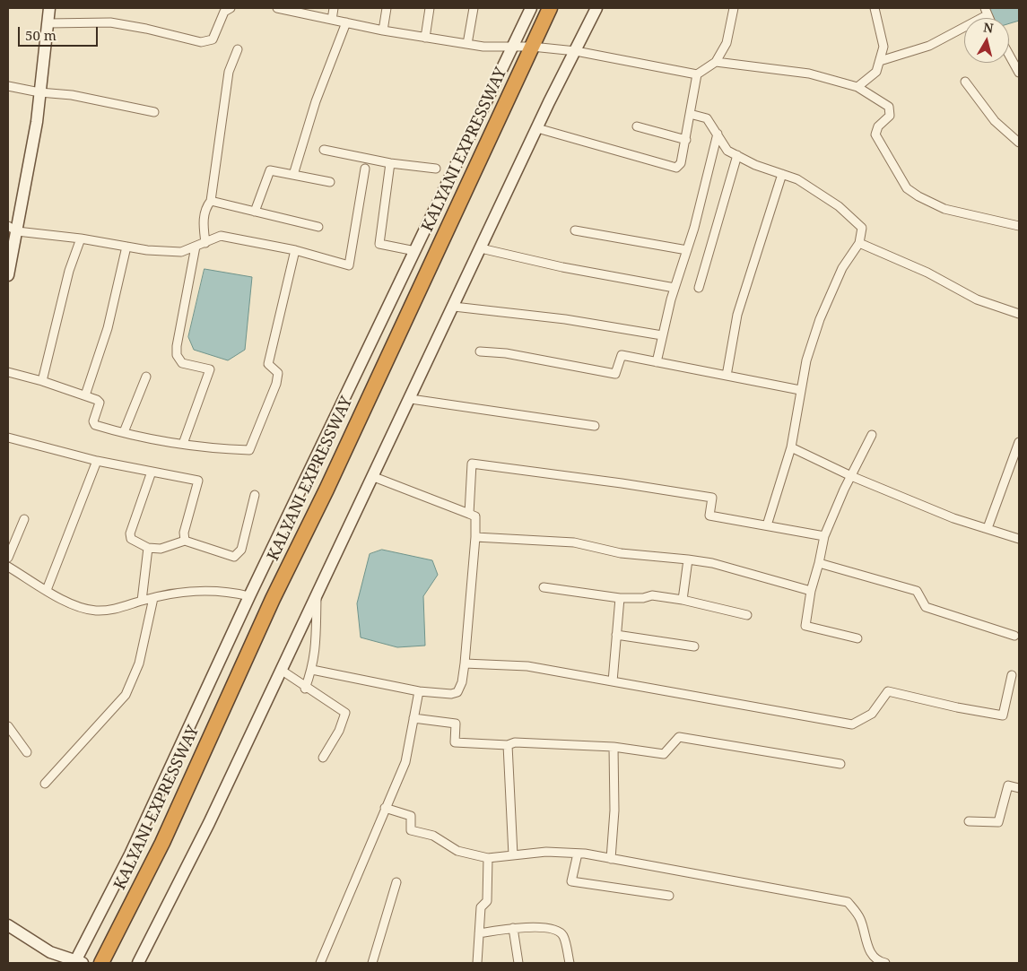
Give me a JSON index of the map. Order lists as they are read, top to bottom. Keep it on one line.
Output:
{"streets":{"highway":["KALYANI EXPRESSWAY"]},"scale_bar":"50 m","north":"top"}
